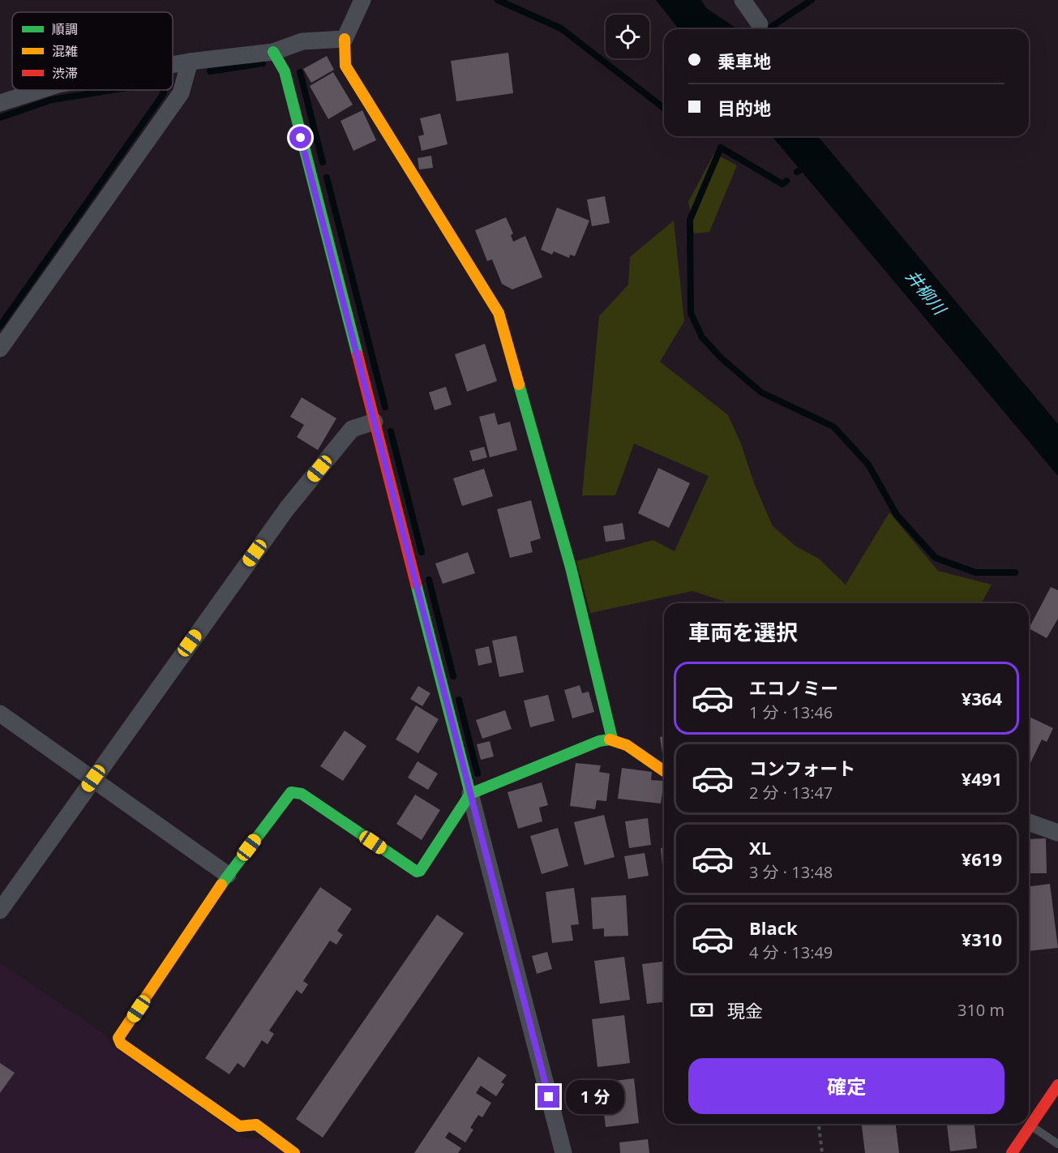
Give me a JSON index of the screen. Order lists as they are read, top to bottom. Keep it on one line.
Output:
{"water":["井柳川"],"legend":["順調","混雑","渋滞"],"page":{"banner":["乗車地","目的地"],"heading":"車両を選択","list":[{"name":"エコノミー","note":"1 分 · 13:46","value":"¥364"},{"name":"コンフォート","note":"2 分 · 13:47","value":"¥491"},{"name":"XL","note":"3 分 · 13:48","value":"¥619"},{"name":"Black","note":"4 分 · 13:49","value":"¥310"}],"pay":["現金","310 m"],"buttons":"確定","bubble":"1 分"}}
